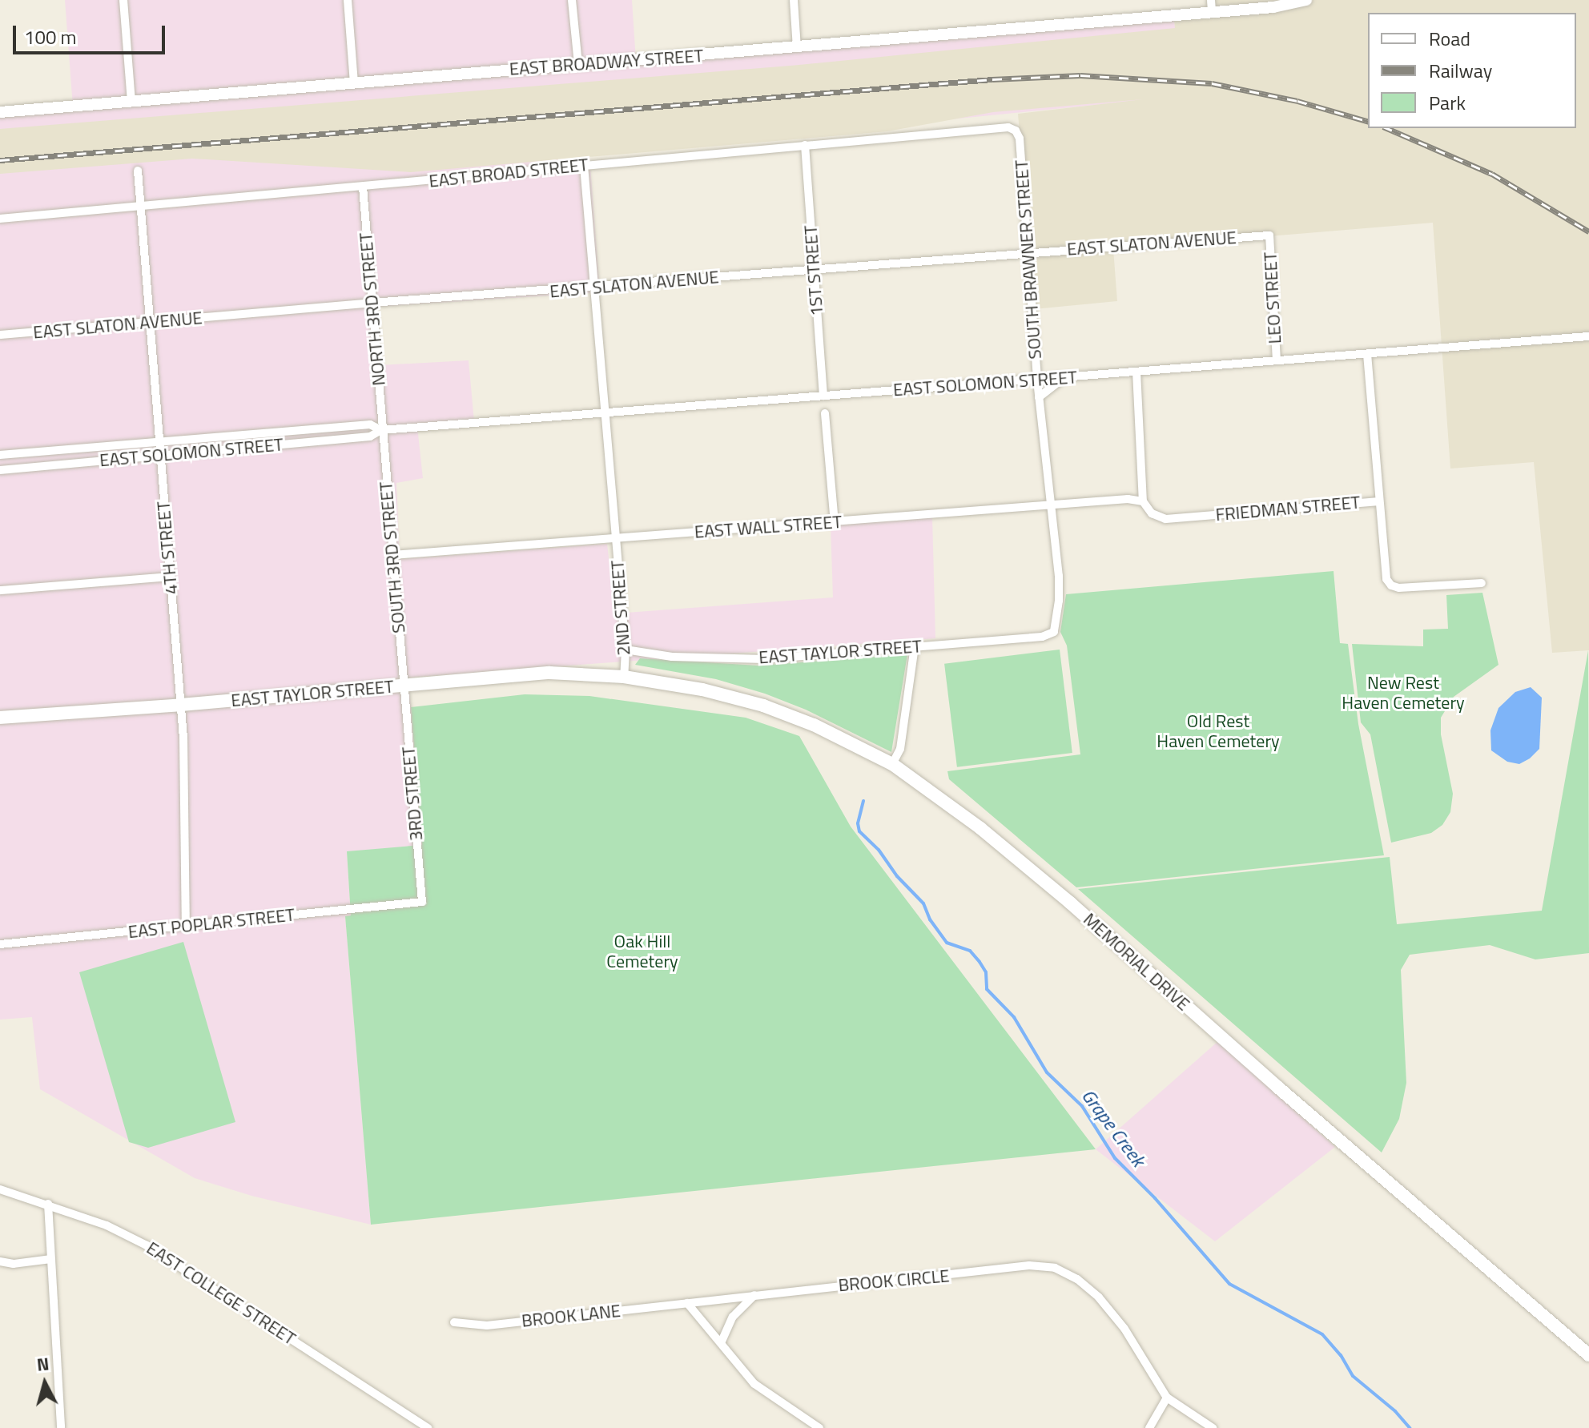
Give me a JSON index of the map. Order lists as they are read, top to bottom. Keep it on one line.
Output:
{"streets":{"main road":["EAST BROADWAY STREET","EAST TAYLOR STREET","MEMORIAL DRIVE"],"street":["EAST BROAD STREET","EAST SLATON AVENUE","SOUTH BRAWNER STREET","1ST STREET","LEO STREET","NORTH 3RD STREET","EAST SOLOMON STREET","FRIEDMAN STREET","EAST WALL STREET","4TH STREET","SOUTH 3RD STREET","2ND STREET","3RD STREET","EAST POPLAR STREET","BROOK CIRCLE","EAST COLLEGE STREET","BROOK LANE"]},"crossings":[["EAST BROAD STREET","SOUTH BRAWNER STREET"],["EAST BROAD STREET","1ST STREET"],["EAST BROAD STREET","NORTH 3RD STREET"],["EAST BROAD STREET","4TH STREET"],["EAST SLATON AVENUE","SOUTH BRAWNER STREET"],["EAST SLATON AVENUE","1ST STREET"],["EAST SLATON AVENUE","LEO STREET"],["EAST SLATON AVENUE","NORTH 3RD STREET"],["EAST SLATON AVENUE","4TH STREET"],["EAST SLATON AVENUE","2ND STREET"],["SOUTH BRAWNER STREET","EAST SOLOMON STREET"],["SOUTH BRAWNER STREET","EAST WALL STREET"],["SOUTH BRAWNER STREET","EAST TAYLOR STREET"],["1ST STREET","EAST SOLOMON STREET"],["LEO STREET","EAST SOLOMON STREET"],["NORTH 3RD STREET","EAST SOLOMON STREET"],["NORTH 3RD STREET","SOUTH 3RD STREET"],["EAST SOLOMON STREET","4TH STREET"],["EAST SOLOMON STREET","SOUTH 3RD STREET"],["EAST SOLOMON STREET","2ND STREET"],["FRIEDMAN STREET","EAST WALL STREET"],["EAST WALL STREET","SOUTH 3RD STREET"],["EAST WALL STREET","2ND STREET"],["EAST WALL STREET","EAST TAYLOR STREET"],["4TH STREET","EAST TAYLOR STREET"],["4TH STREET","EAST POPLAR STREET"],["SOUTH 3RD STREET","EAST TAYLOR STREET"],["SOUTH 3RD STREET","3RD STREET"],["2ND STREET","EAST TAYLOR STREET"],["2ND STREET","MEMORIAL DRIVE"],["EAST TAYLOR STREET","3RD STREET"],["EAST TAYLOR STREET","MEMORIAL DRIVE"],["3RD STREET","EAST POPLAR STREET"],["BROOK CIRCLE","BROOK LANE"]],"water":["Grape Creek"],"parks":["New Rest Haven Cemetery","Old Rest Haven Cemetery","Oak Hill Cemetery"],"legend":["Road","Railway","Park"],"scale_bar":"100 m","north":"top"}
